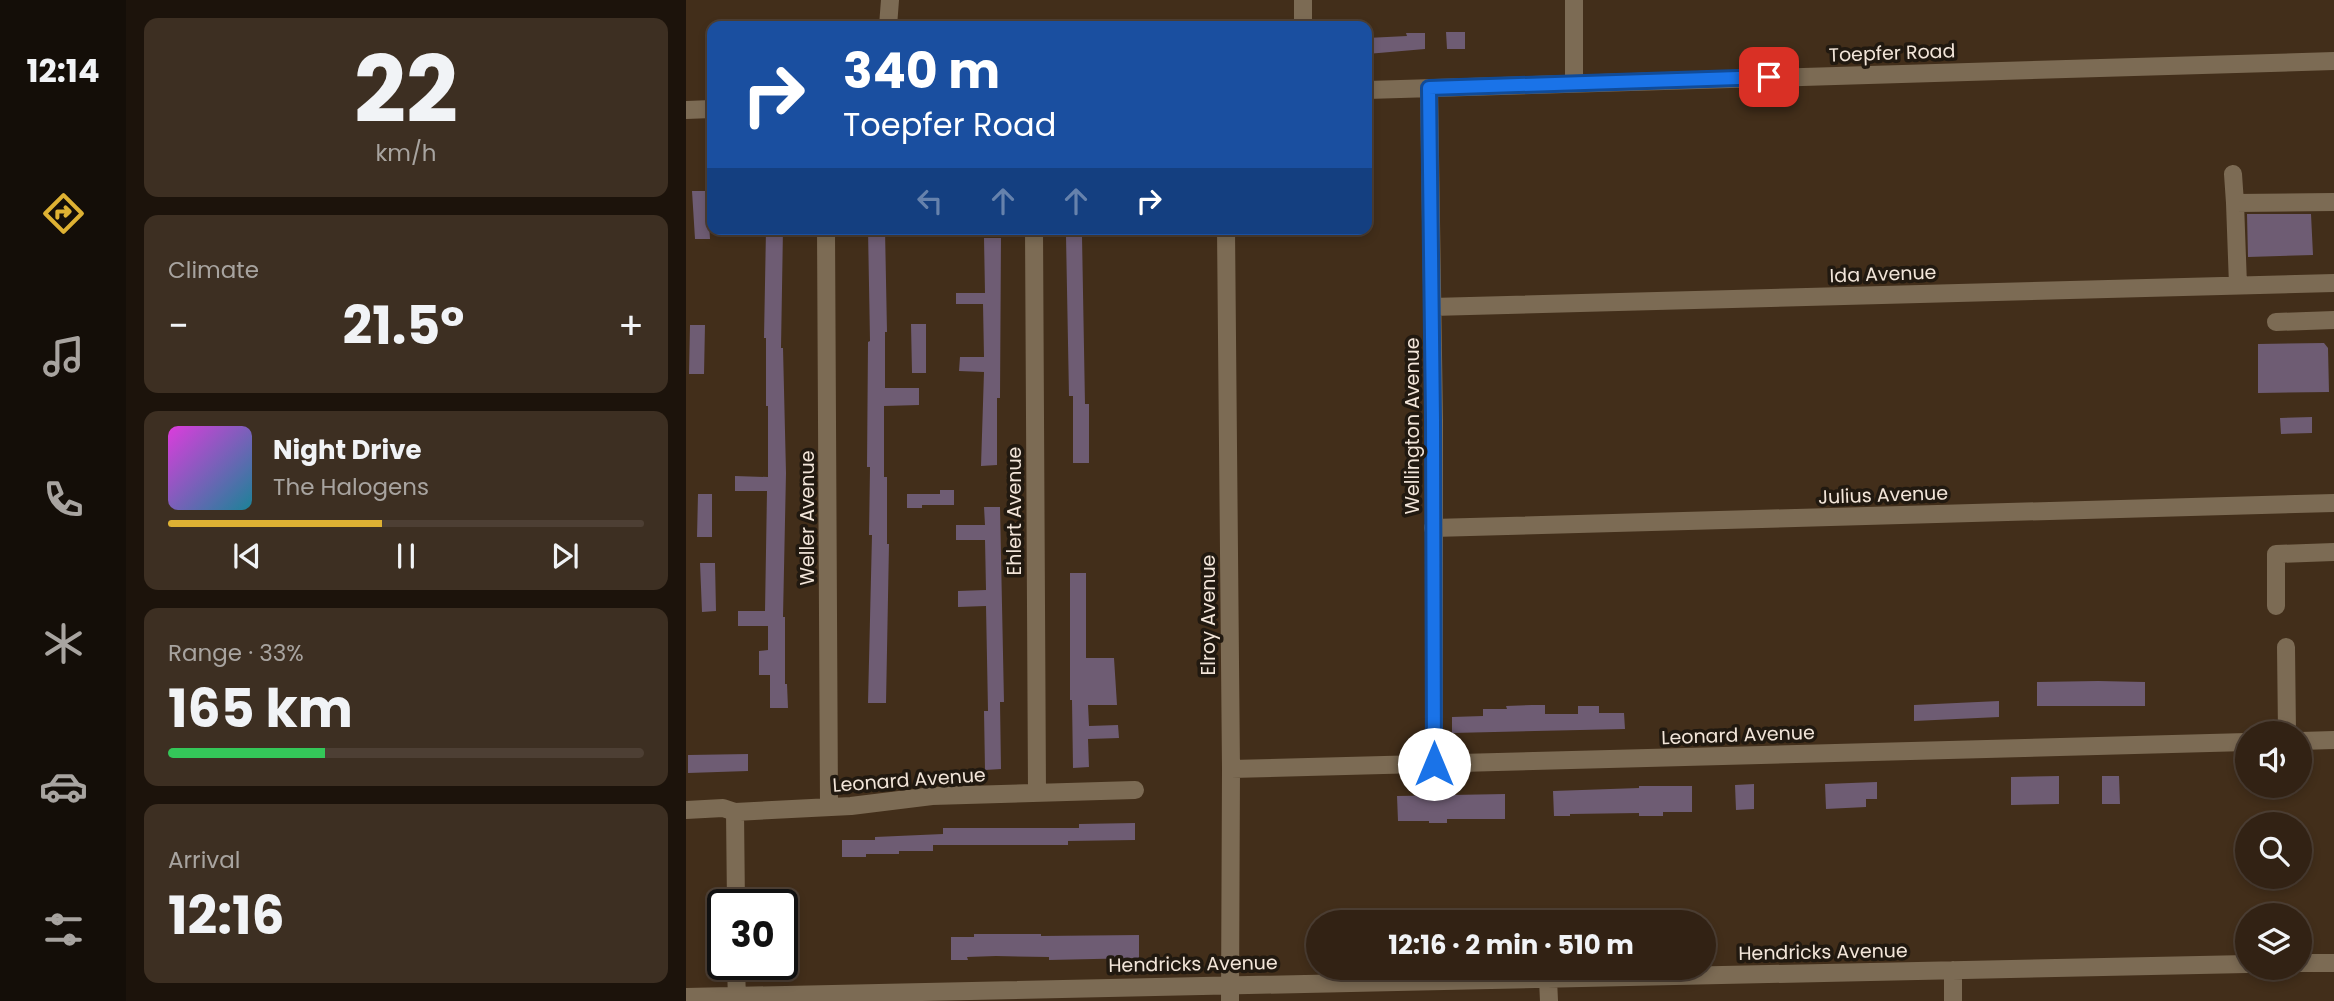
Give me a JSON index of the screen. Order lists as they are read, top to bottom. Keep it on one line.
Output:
{"streets":{"street":["Toepfer Road","Ida Avenue","Wellington Avenue","Julius Avenue","Ehlert Avenue","Weller Avenue","Elroy Avenue","Leonard Avenue","Hendricks Avenue"]},"crossings":[["Toepfer Road","Wellington Avenue"],["Ida Avenue","Wellington Avenue"],["Wellington Avenue","Julius Avenue"],["Wellington Avenue","Leonard Avenue"],["Ehlert Avenue","Leonard Avenue"],["Weller Avenue","Leonard Avenue"],["Elroy Avenue","Leonard Avenue"],["Elroy Avenue","Hendricks Avenue"]],"page":{"tabs":"12:14","tile":[["22","km/h"],"Climate",["Range · 33%","165 km"],["Arrival","12:16"]],"turn":["340 m","Toepfer Road"],"heat":["−","21.5°","+"],"song":["Night Drive","The Halogens"],"limit":"30","trip":"12:16 · 2 min · 510 m"}}
